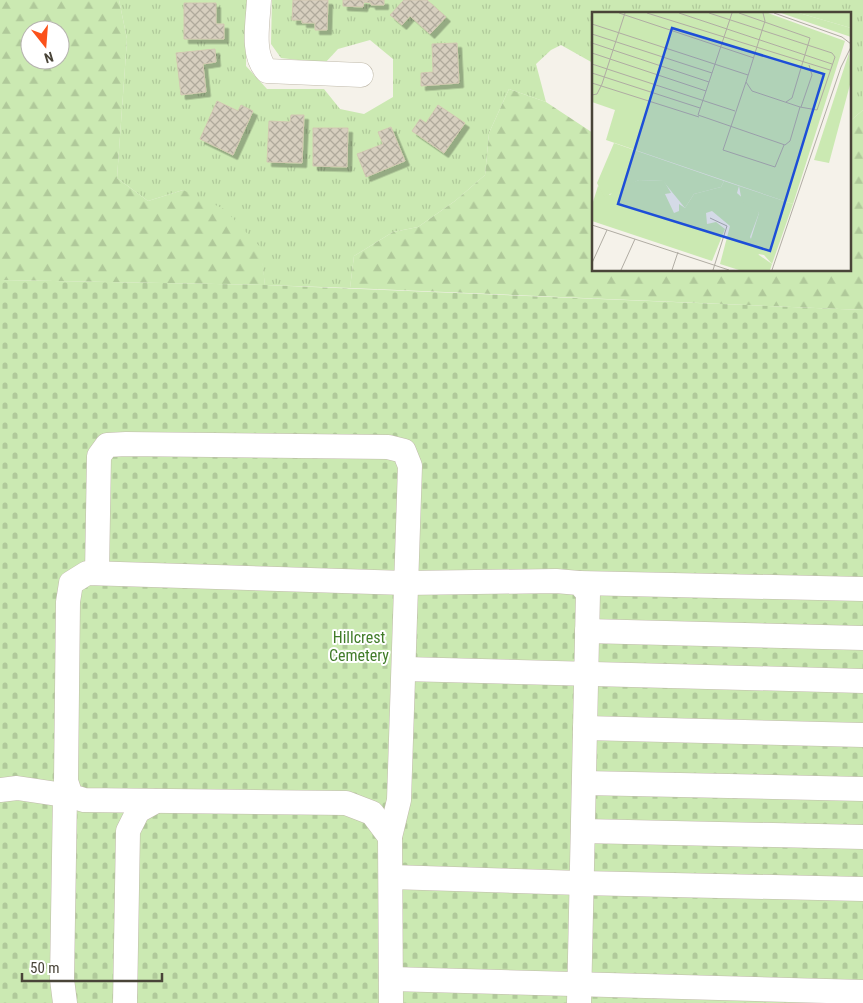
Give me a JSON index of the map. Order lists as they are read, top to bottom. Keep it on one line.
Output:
{"parks":["Hillcrest Cemetery"],"scale_bar":"50 m","north":"bottom"}
